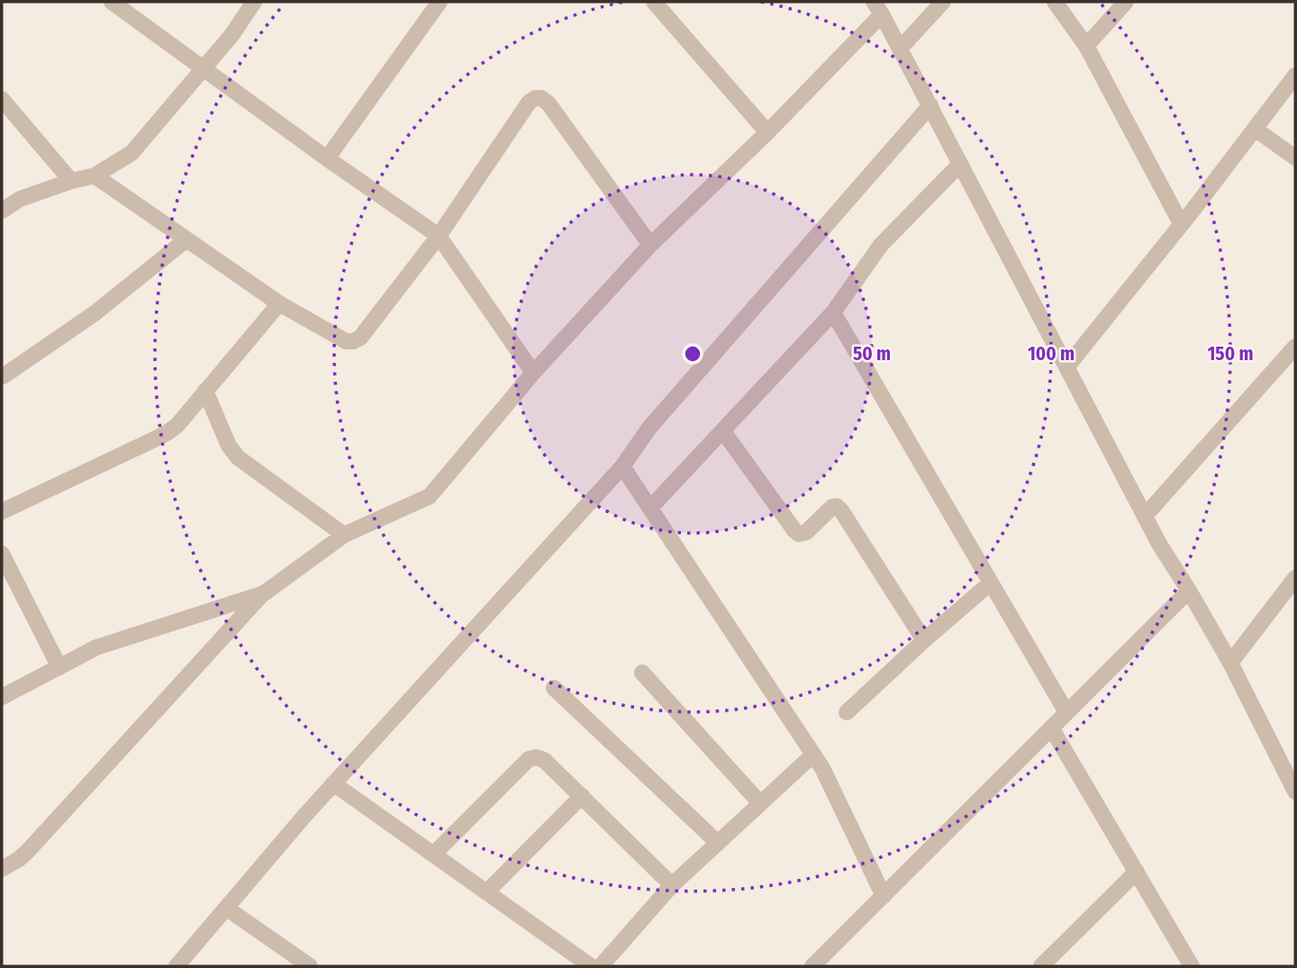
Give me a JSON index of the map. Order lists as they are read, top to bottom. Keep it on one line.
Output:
{"rings":["50 m","100 m","150 m"]}
